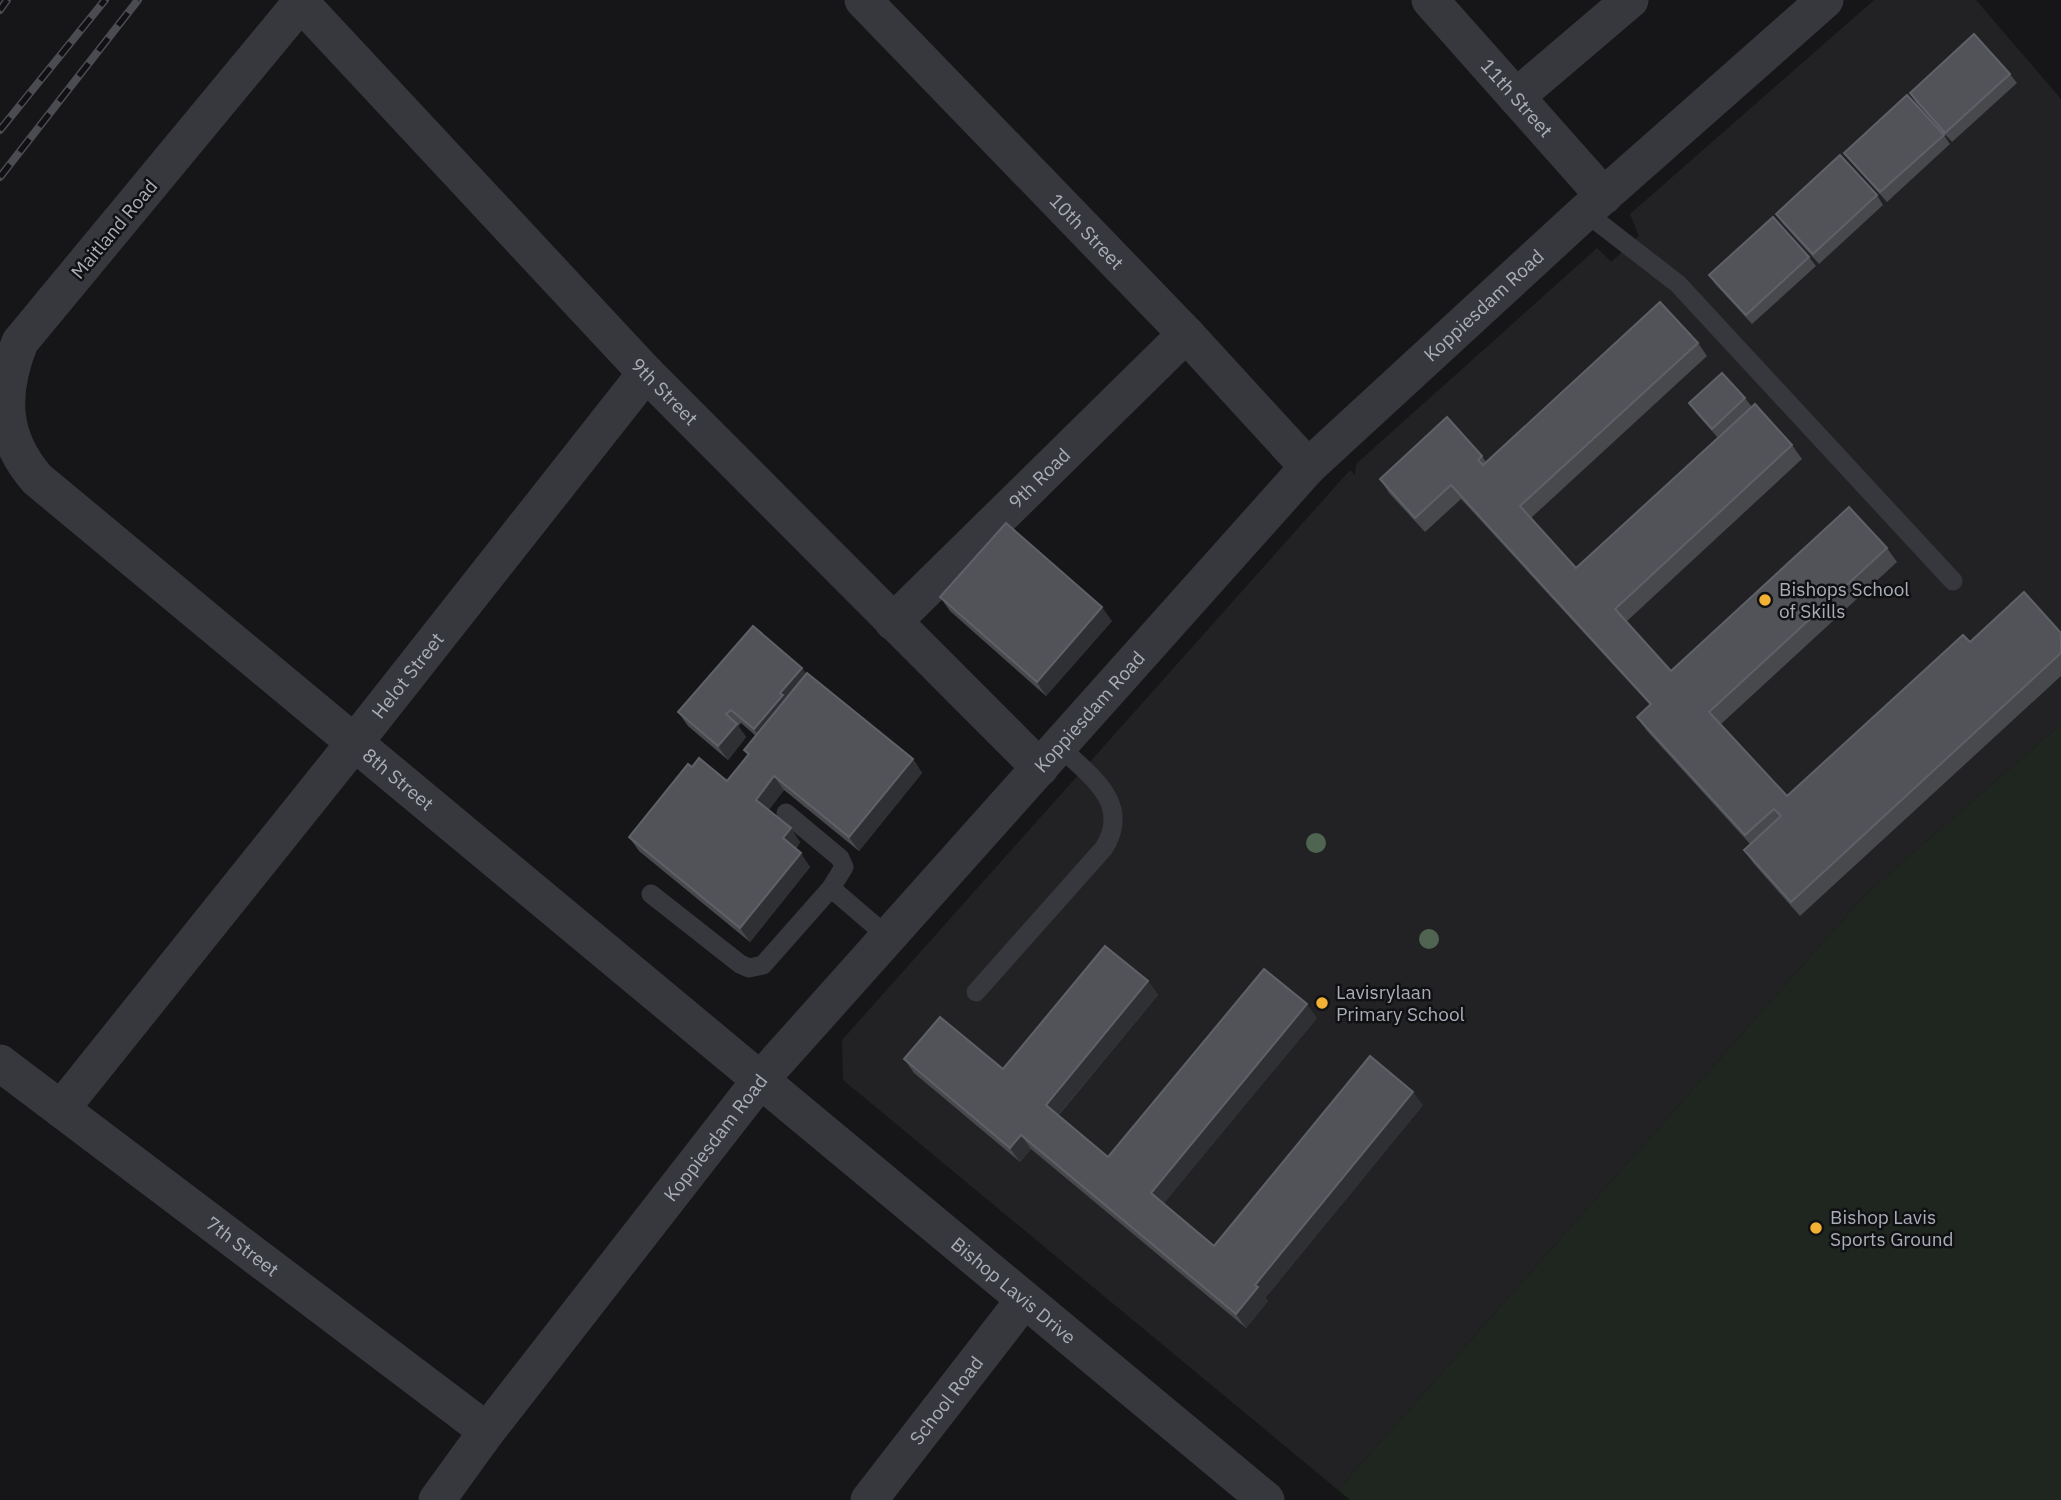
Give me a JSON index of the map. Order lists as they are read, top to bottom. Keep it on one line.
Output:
{"streets":{"street":["11th Street","Maitland Road","10th Street","Koppiesdam Road","9th Street","9th Road","Helot Street","8th Street","7th Street","Bishop Lavis Drive","School Road"]},"crossings":[["11th Street","Koppiesdam Road"],["Maitland Road","9th Street"],["Maitland Road","8th Street"],["10th Street","Koppiesdam Road"],["10th Street","9th Road"],["Koppiesdam Road","9th Street"],["Koppiesdam Road","8th Street"],["Koppiesdam Road","7th Street"],["Koppiesdam Road","Bishop Lavis Drive"],["9th Street","9th Road"],["9th Street","Helot Street"],["Helot Street","8th Street"],["Helot Street","7th Street"],["8th Street","Bishop Lavis Drive"],["Bishop Lavis Drive","School Road"]],"places":["Bishops School of Skills","Lavisrylaan Primary School","Bishop Lavis Sports Ground"]}
